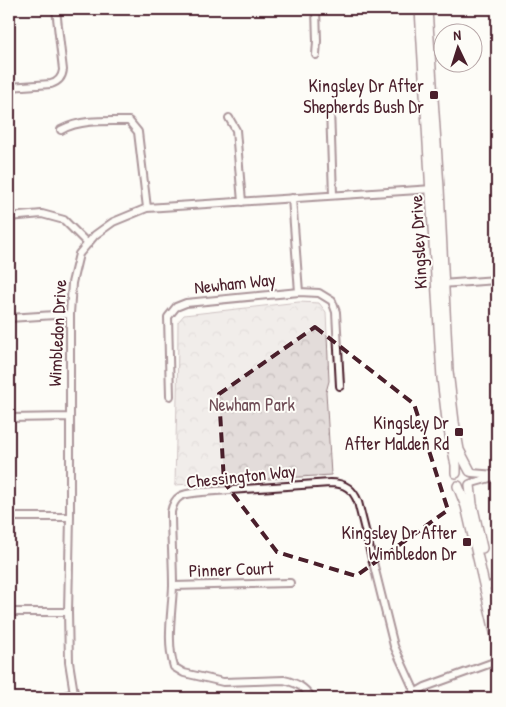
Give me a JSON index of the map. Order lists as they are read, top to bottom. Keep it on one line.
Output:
{"streets":{"main road":["Kingsley Drive"],"street":["Newham Way","Wimbledon Drive","Chessington Way","Pinner Court"]},"crossings":[["Kingsley Drive","Wimbledon Drive"],["Newham Way","Wimbledon Drive"],["Chessington Way","Pinner Court"]],"parks":["Newham Park"],"places":{"transit":["Kingsley Dr After Shepherds Bush Dr","Kingsley Dr After Malden Rd","Kingsley Dr After Wimbledon Dr"]},"north":"top"}
